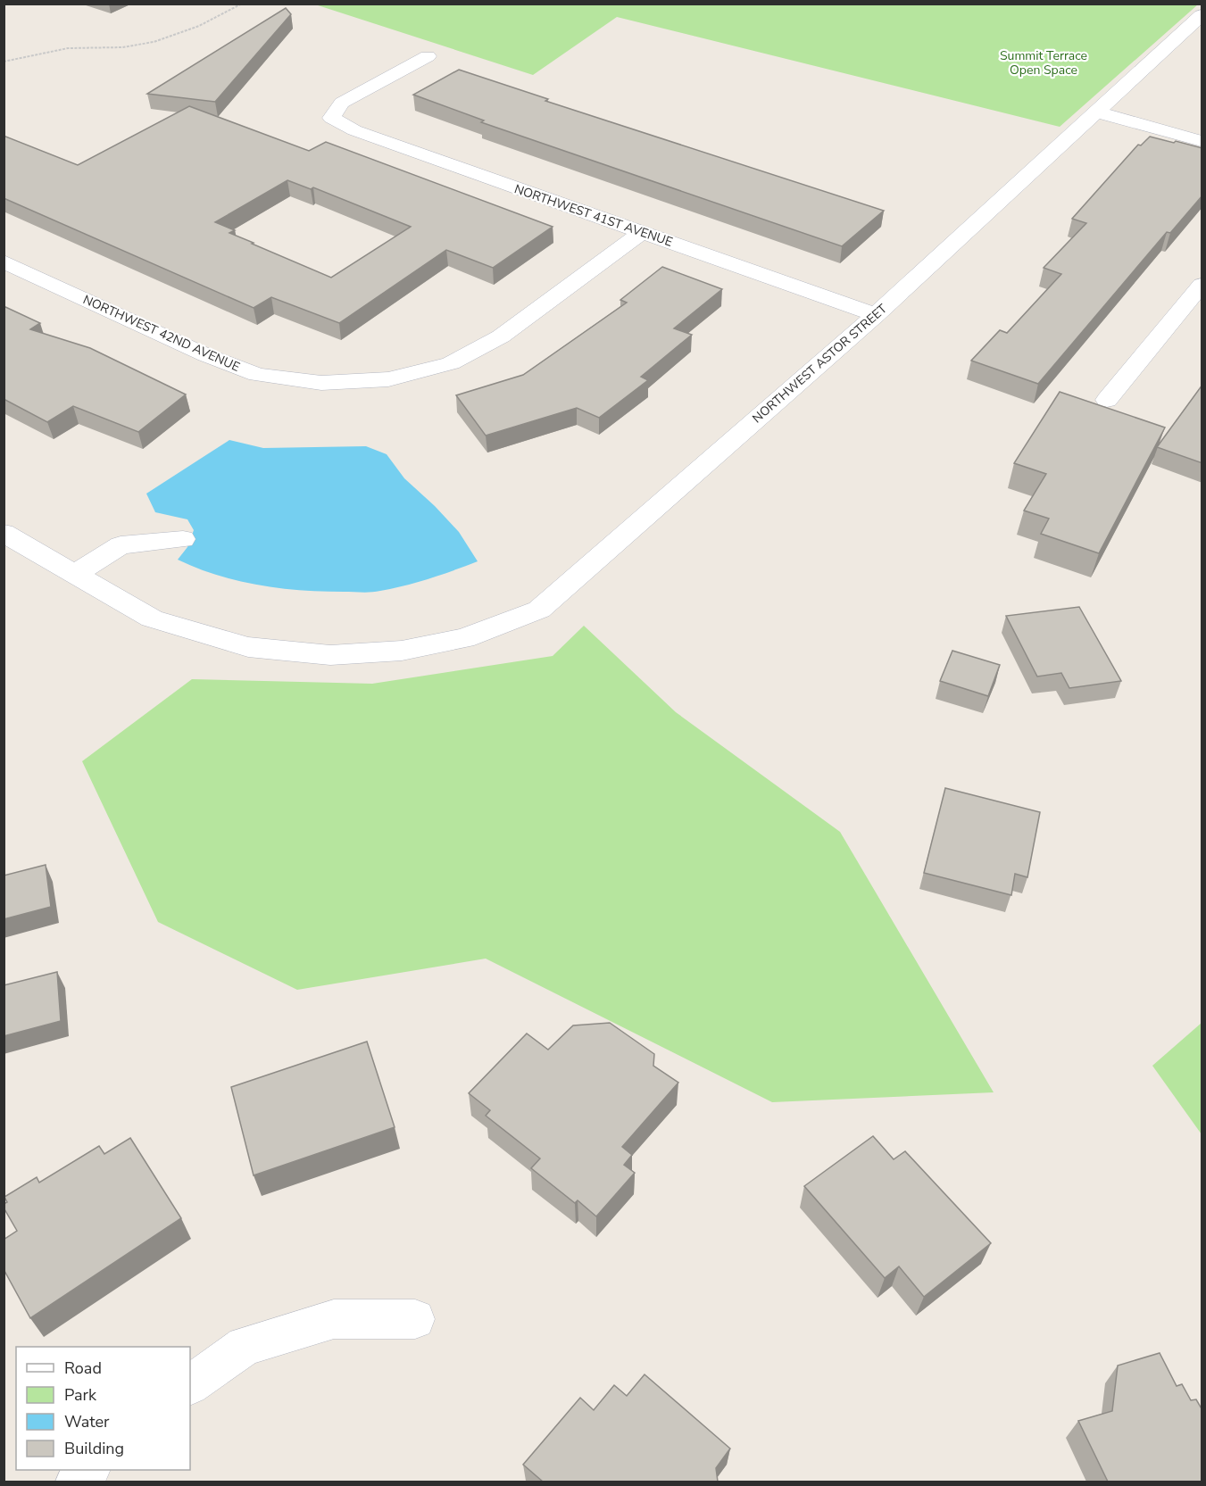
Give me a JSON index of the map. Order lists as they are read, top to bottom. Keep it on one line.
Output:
{"streets":{"street":["NORTHWEST 41ST AVENUE","NORTHWEST 42ND AVENUE","NORTHWEST ASTOR STREET"]},"crossings":[["NORTHWEST 41ST AVENUE","NORTHWEST 42ND AVENUE"],["NORTHWEST 41ST AVENUE","NORTHWEST ASTOR STREET"]],"parks":["Summit Terrace Open Space"],"legend":["Road","Park","Water","Building"]}
